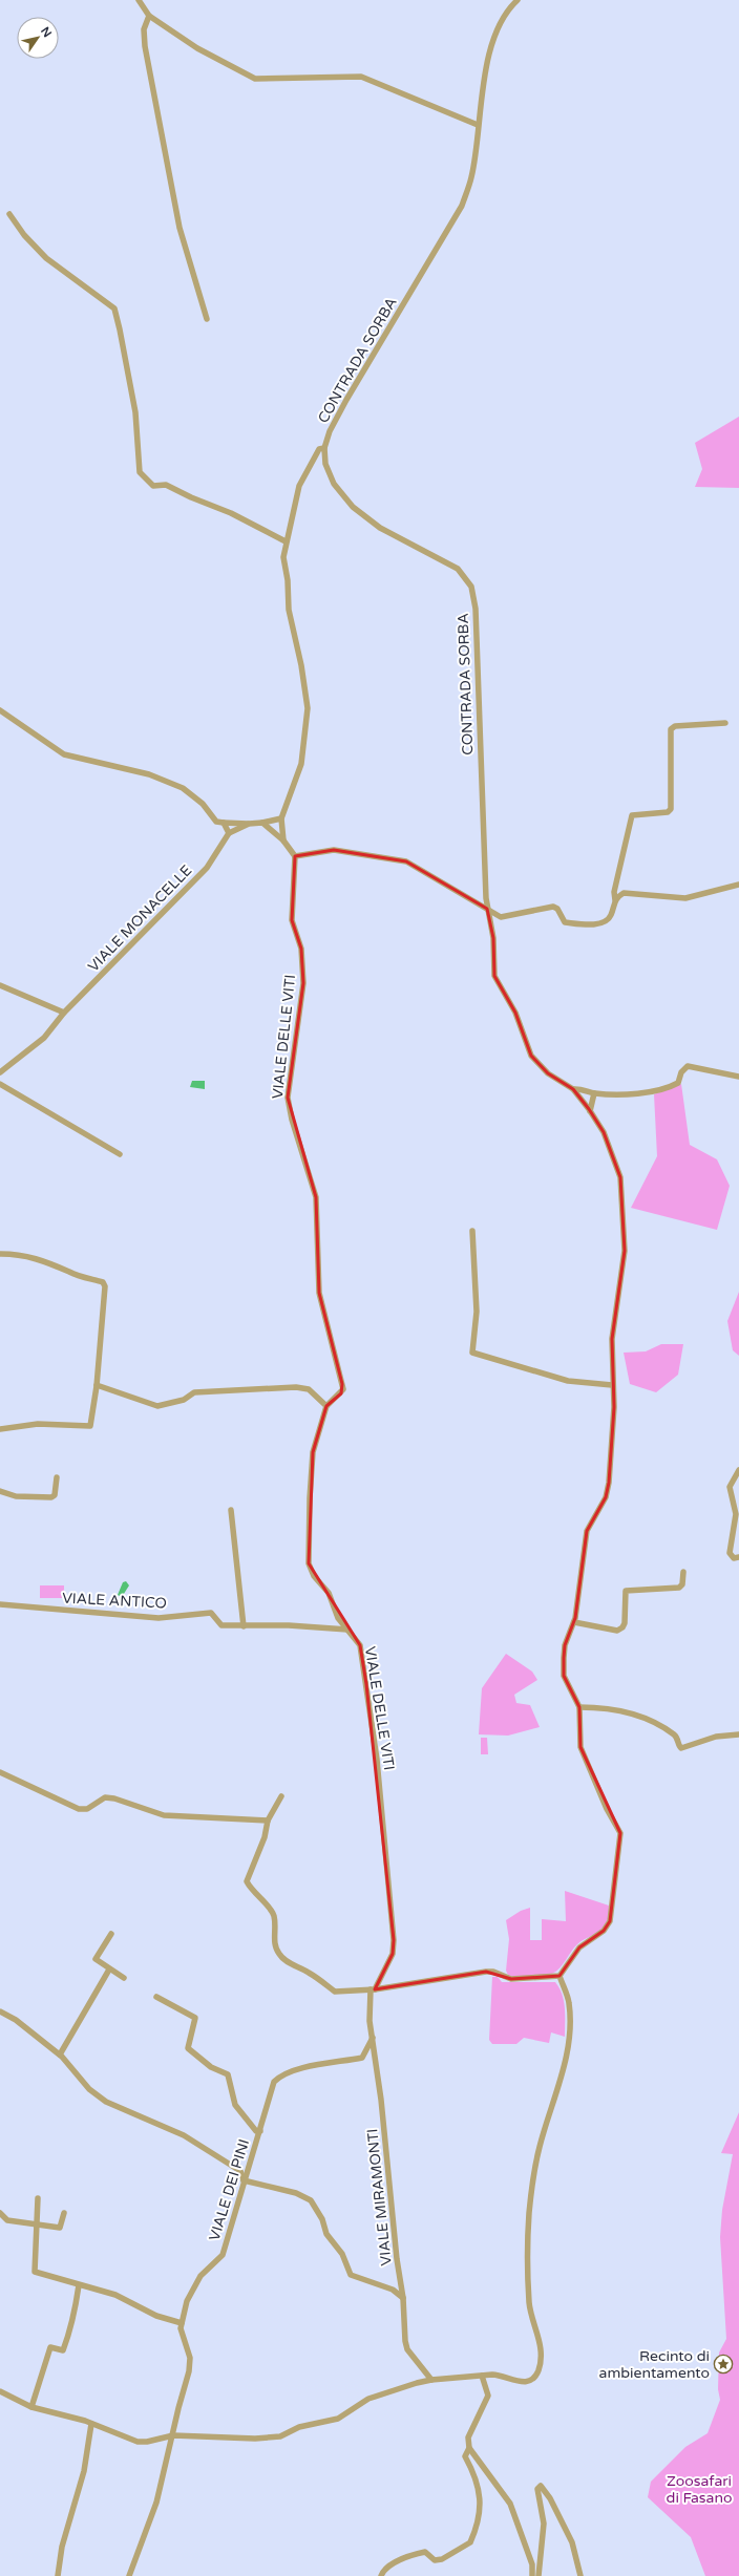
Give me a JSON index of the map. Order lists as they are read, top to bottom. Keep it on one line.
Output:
{"streets":{"street":["CONTRADA SORBA","VIALE MONACELLE","VIALE DELLE VITI","VIALE ANTICO","VIALE DEI PINI","VIALE MIRAMONTI"]},"crossings":[["VIALE DELLE VITI","VIALE ANTICO"],["VIALE DELLE VITI","VIALE MIRAMONTI"],["VIALE DEI PINI","VIALE MIRAMONTI"]],"parks":["Zoosafari di Fasano"],"places":{"place":["Recinto di ambientamento"]},"north":"top right"}
